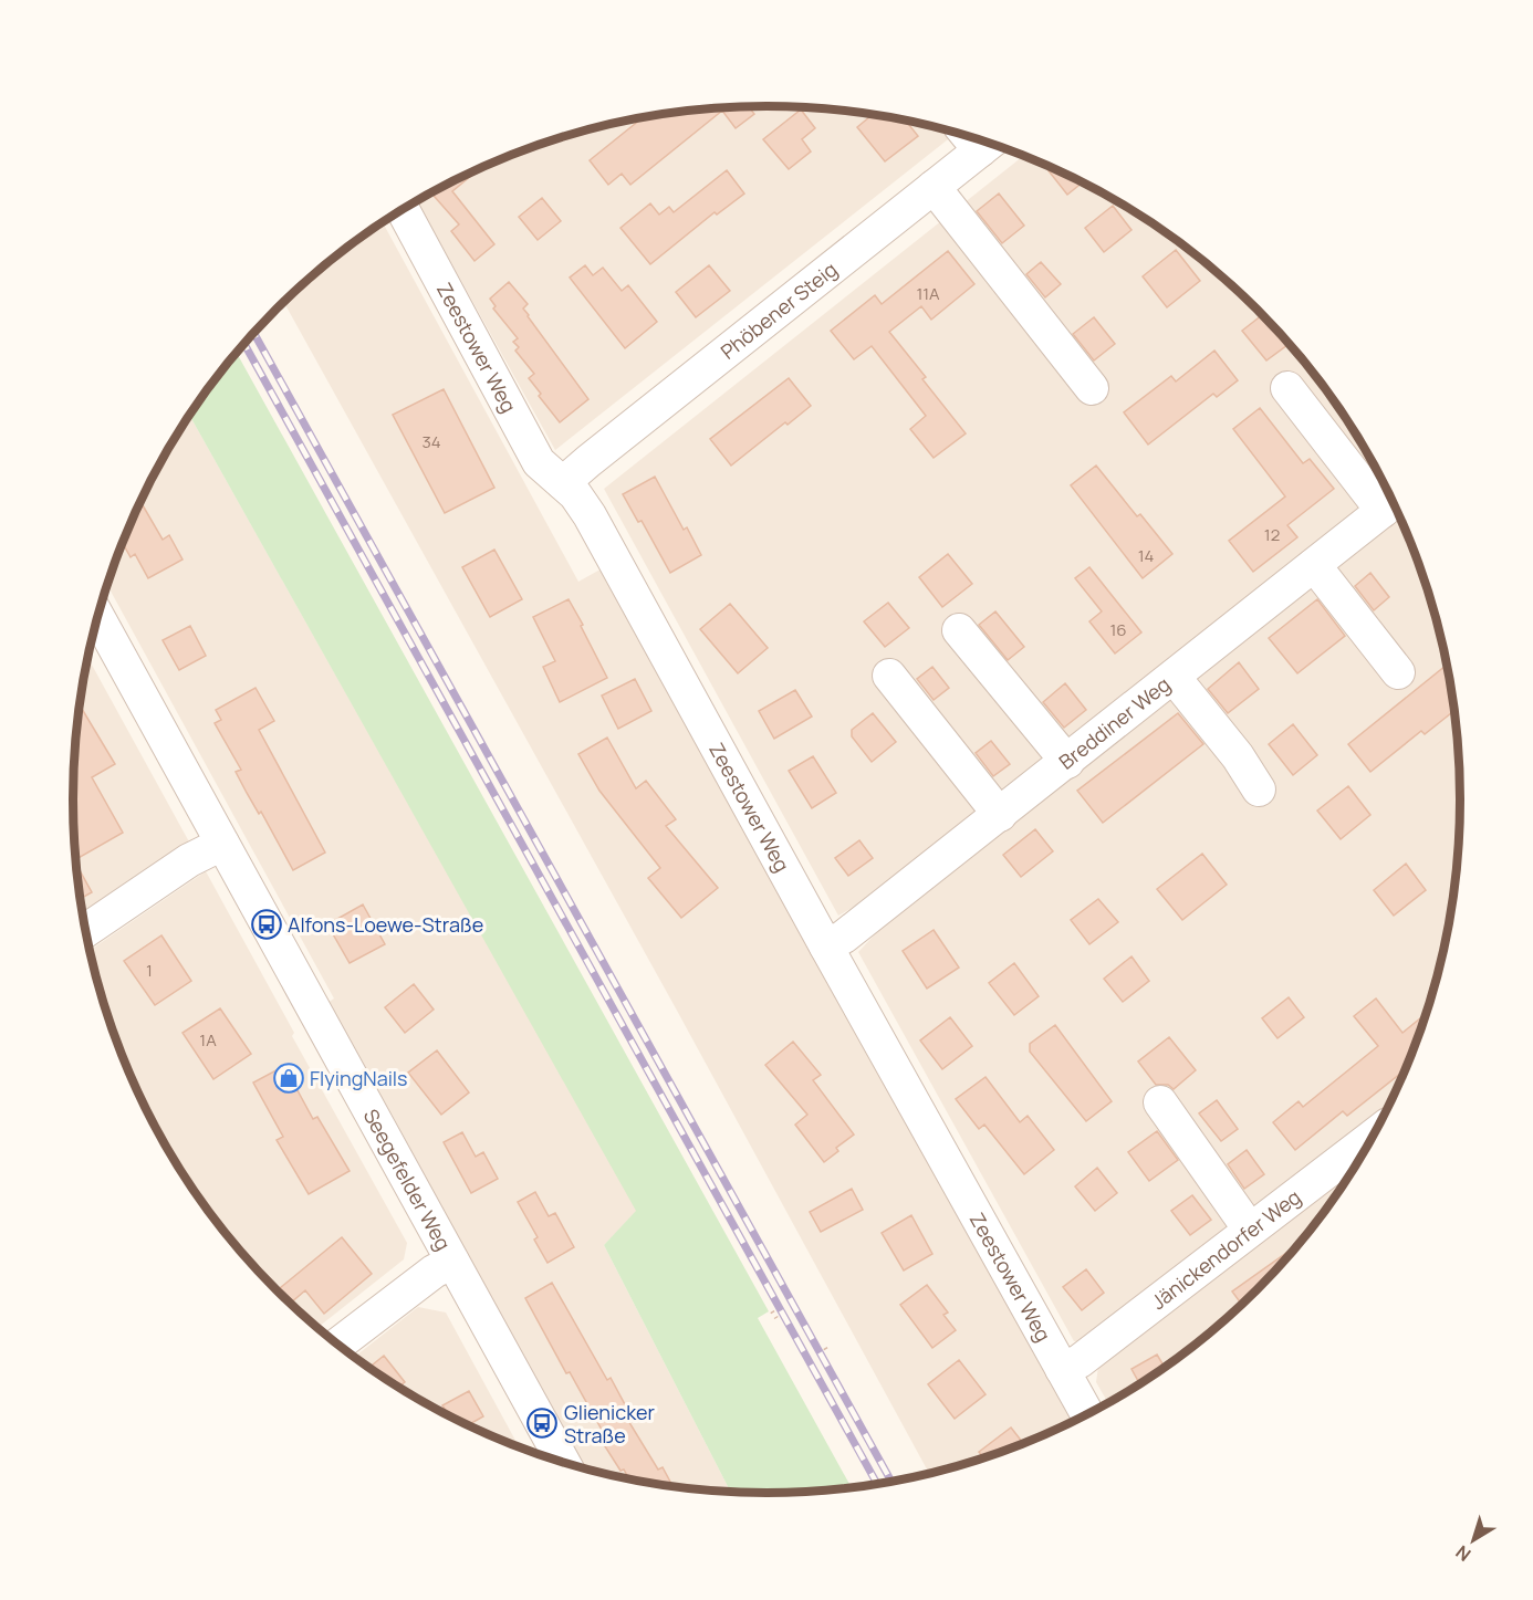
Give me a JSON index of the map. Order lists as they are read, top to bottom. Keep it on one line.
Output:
{"streets":{"street":["Phöbener Steig","Zeestower Weg","Breddiner Weg","Seegefelder Weg","Jänickendorfer Weg"]},"crossings":[["Phöbener Steig","Zeestower Weg"],["Zeestower Weg","Breddiner Weg"],["Zeestower Weg","Jänickendorfer Weg"]],"places":{"bus stop":["Alfons-Loewe-Straße","Glienicker Straße"],"shop":["FlyingNails"]},"house_numbers":["11A","34","12","14","16","1","1A"],"north":"bottom left"}
